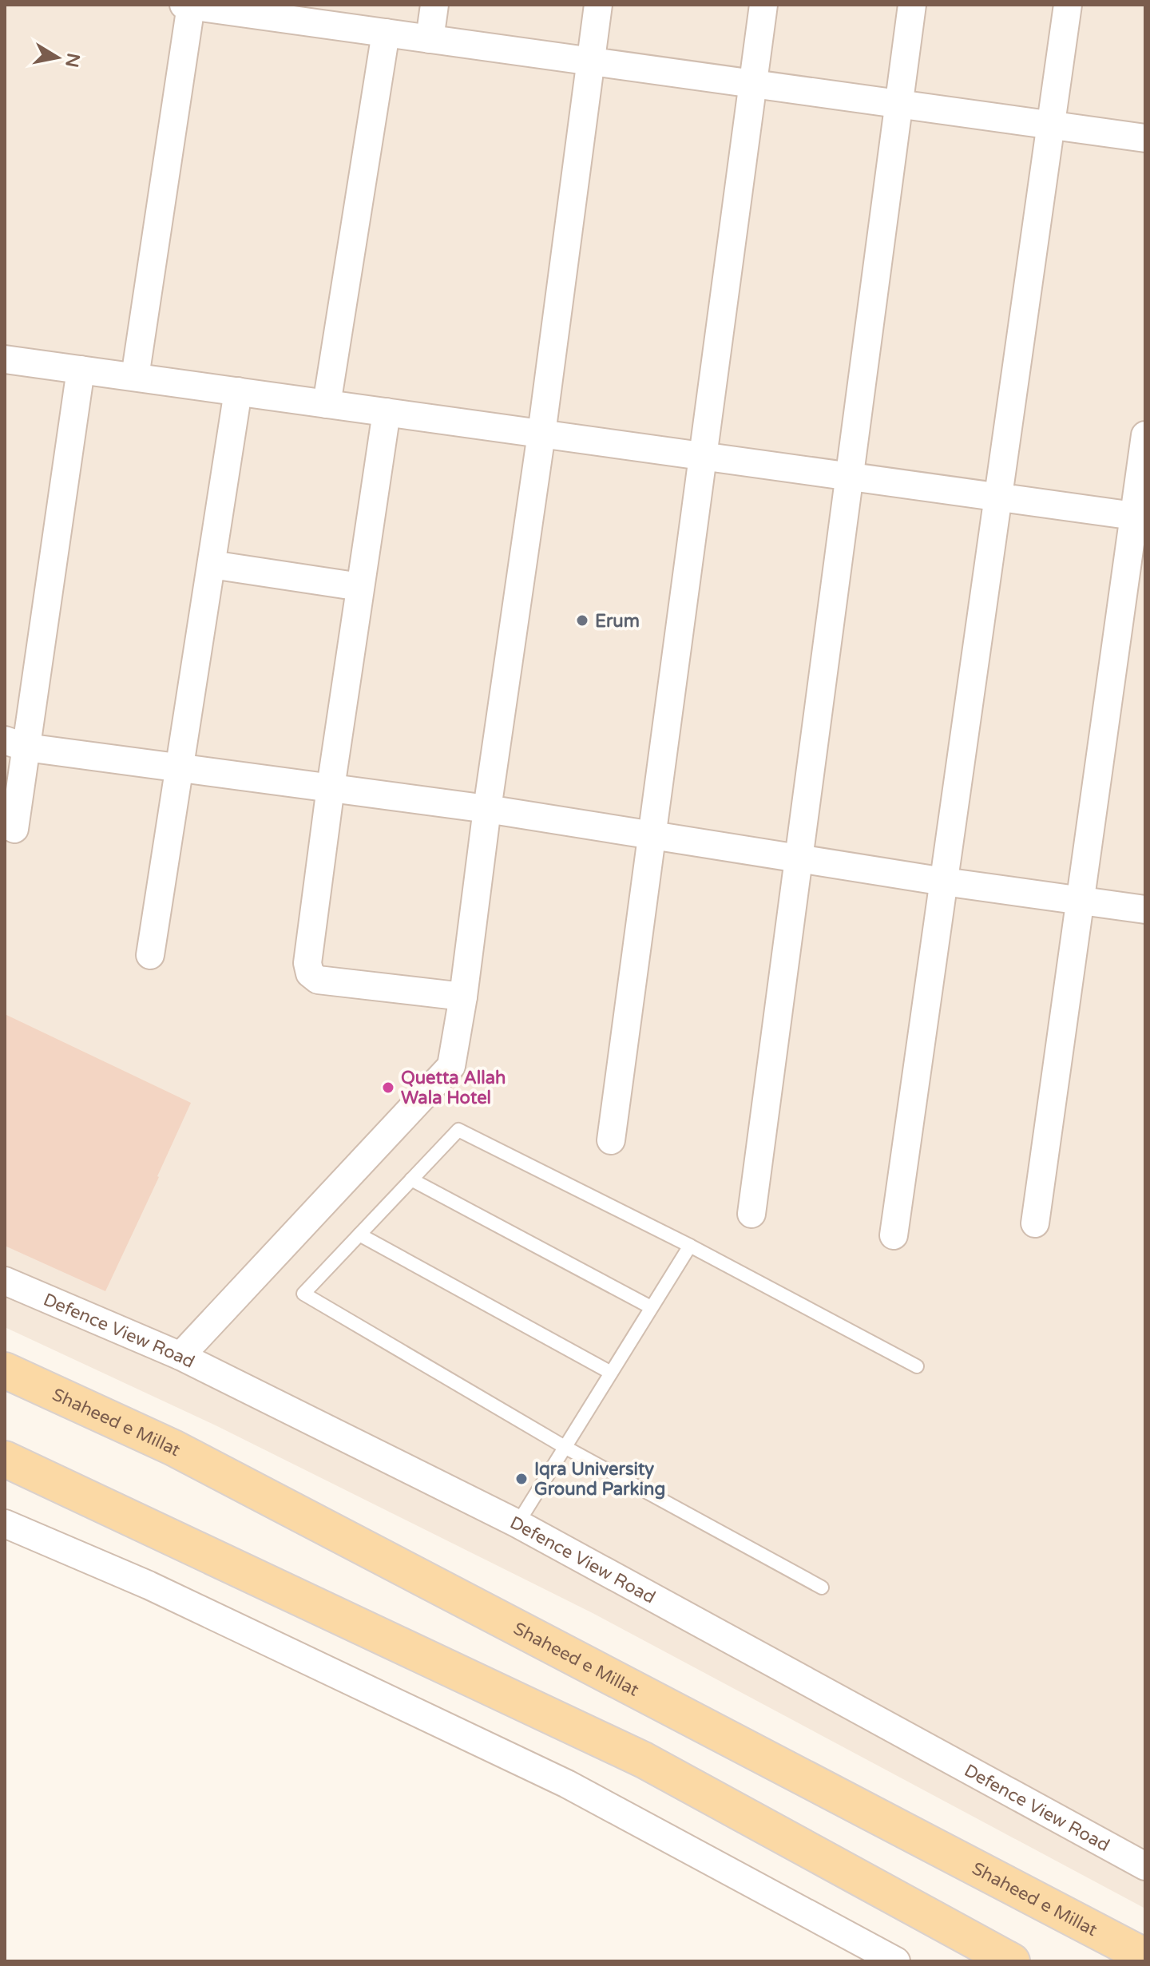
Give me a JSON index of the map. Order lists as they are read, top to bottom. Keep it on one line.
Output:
{"streets":{"main road":["Shaheed e Millat"],"street":["Defence View Road"]},"places":["Erum","Quetta Allah Wala Hotel","Iqra University Ground Parking"],"north":"right"}
